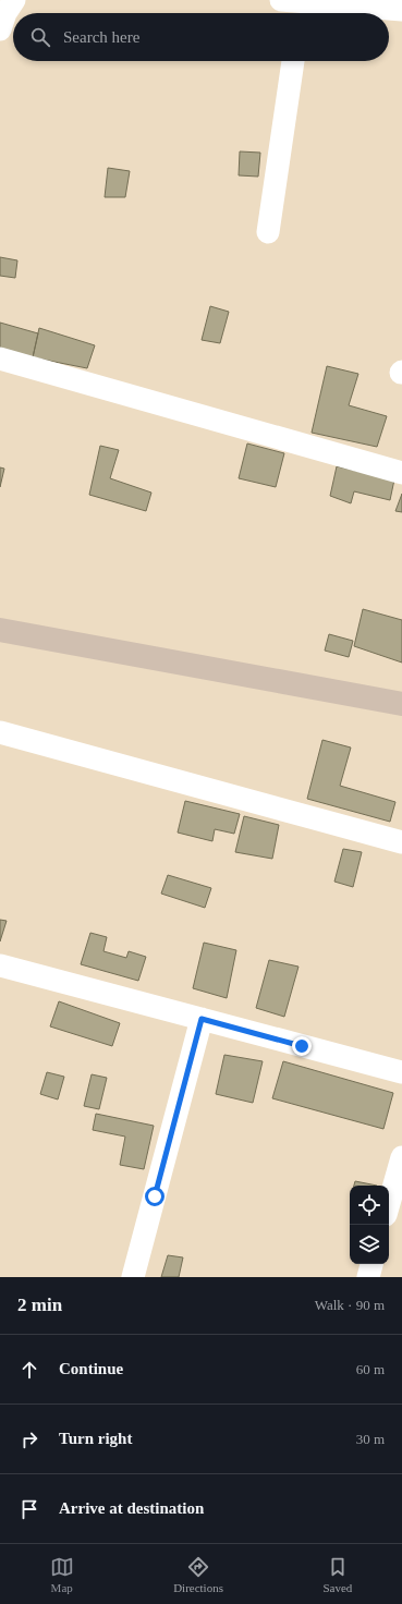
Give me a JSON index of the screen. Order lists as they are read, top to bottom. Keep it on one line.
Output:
{"page":{"search":"Search here","heading":["2 min","Walk · 90 m"],"list":[["Continue","60 m"],["Turn right","30 m"],"Arrive at destination"],"nav":["Map","Directions","Saved"]}}
